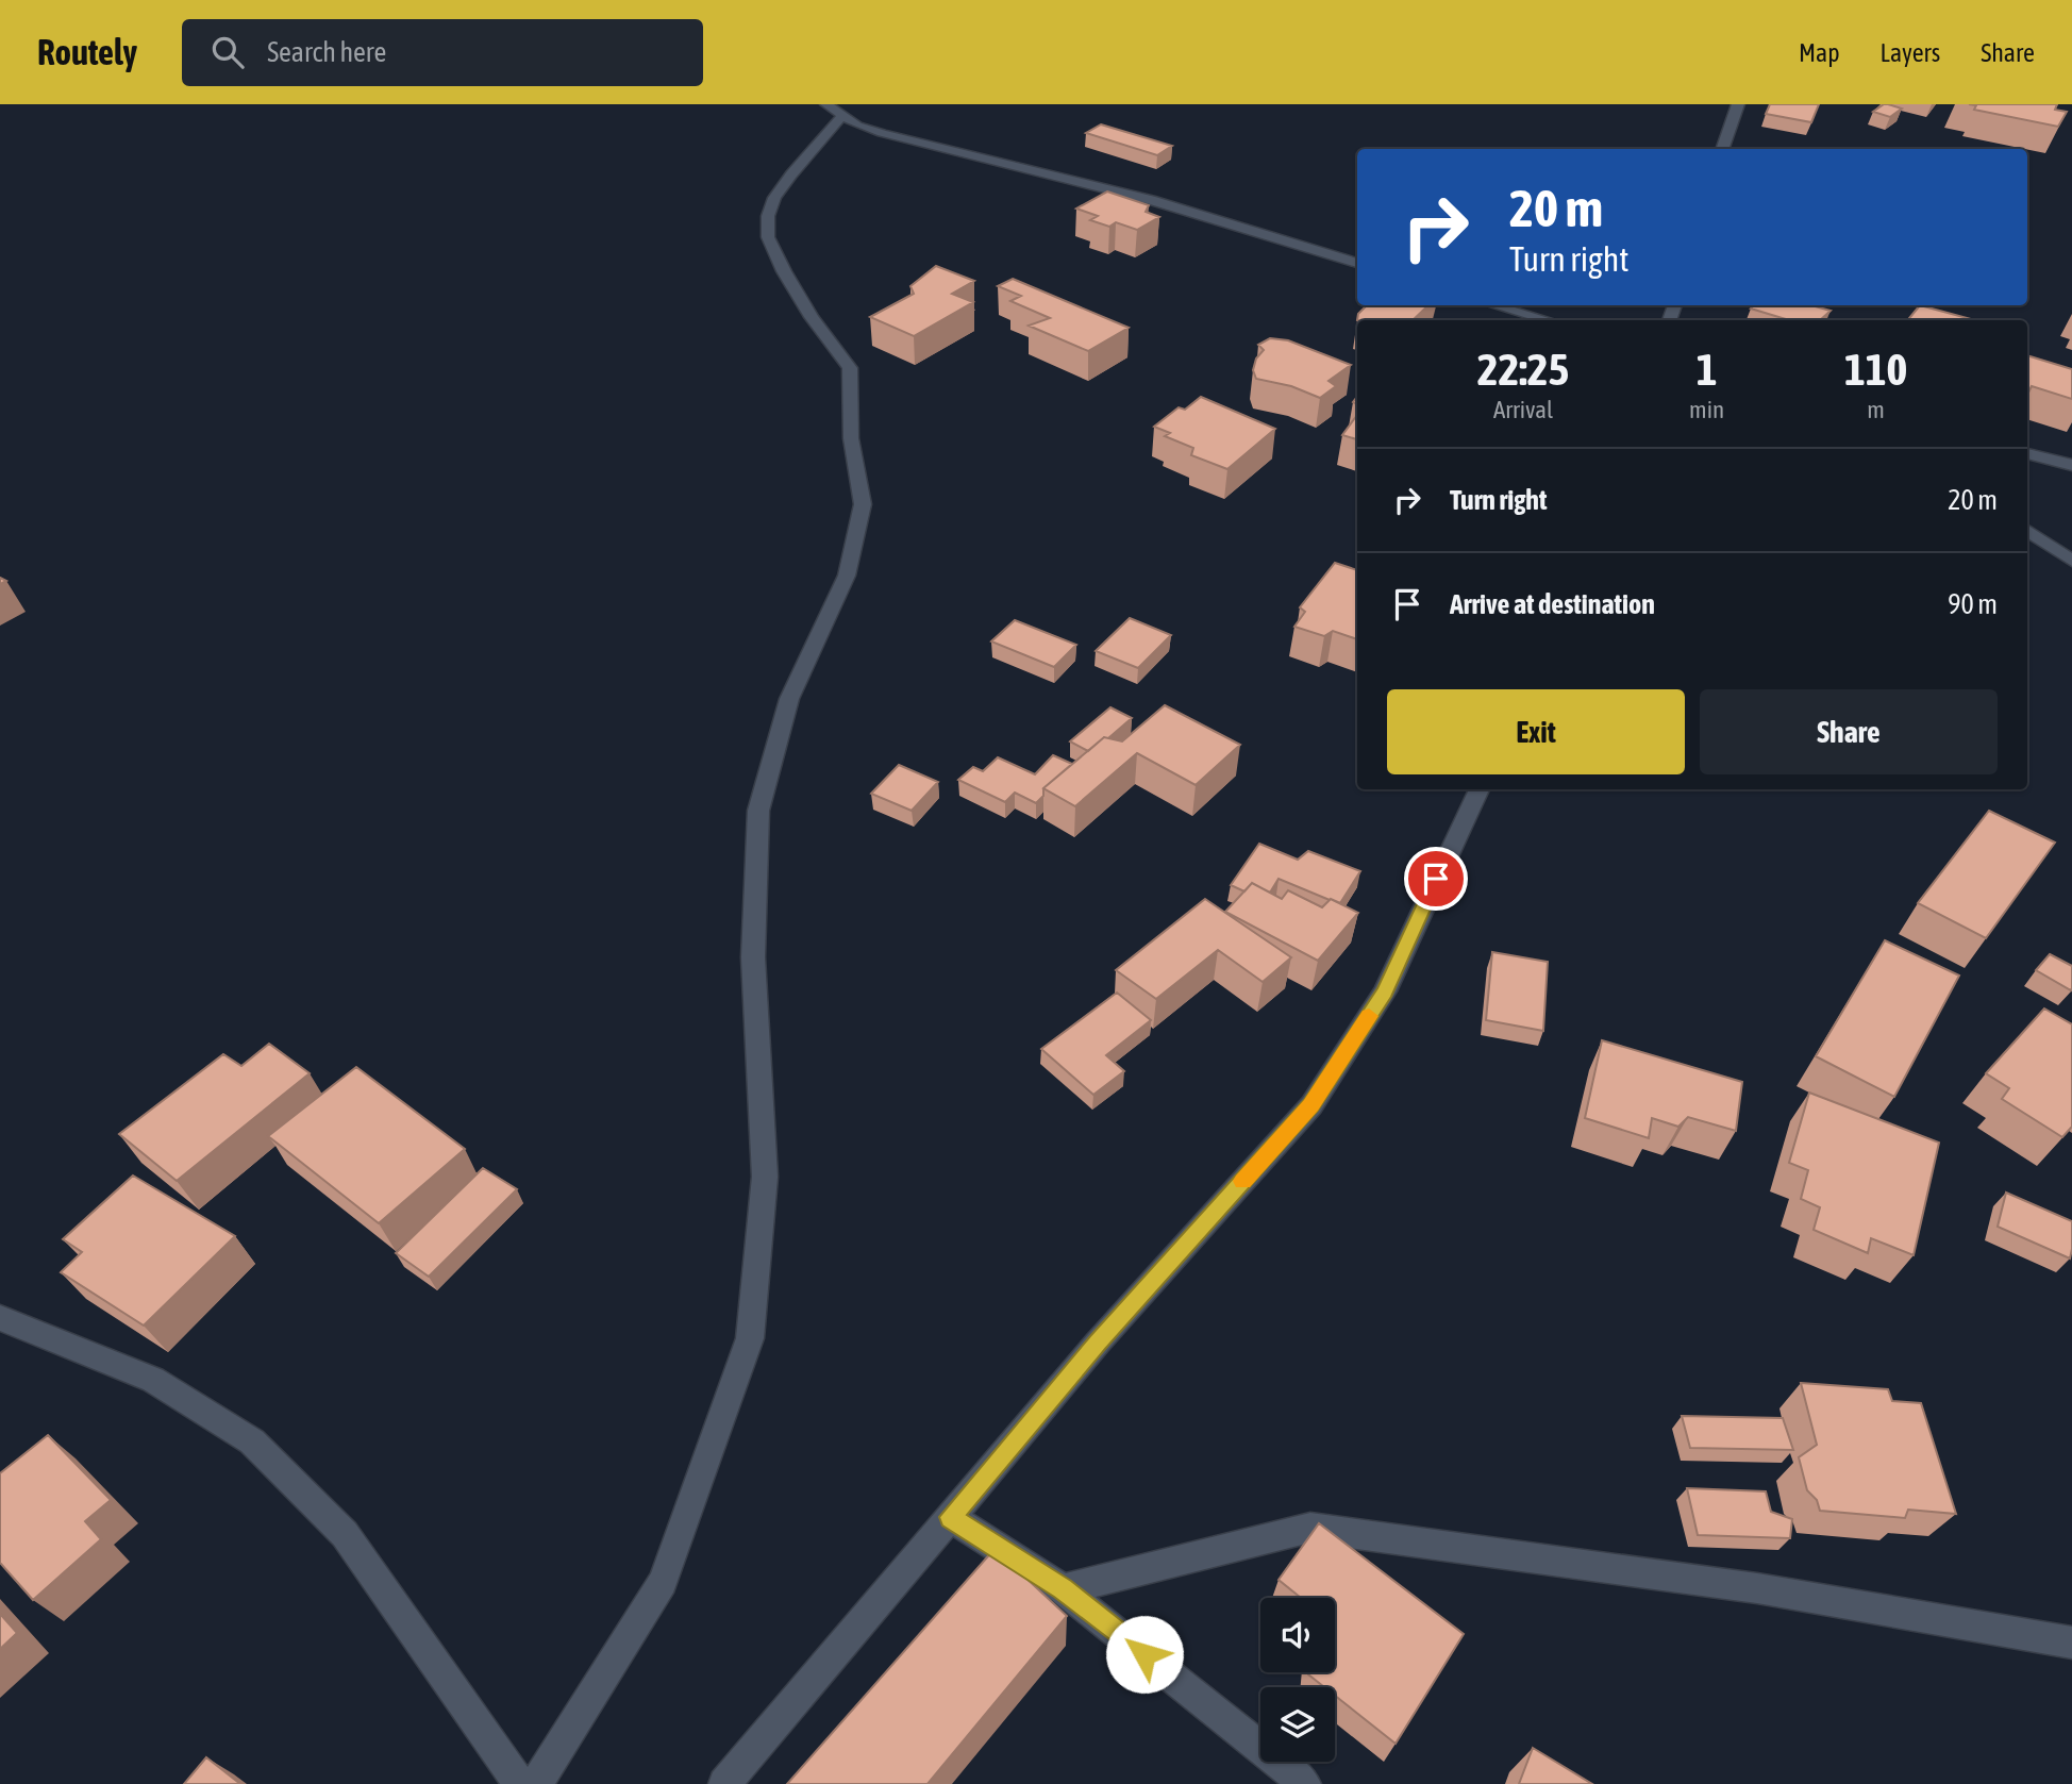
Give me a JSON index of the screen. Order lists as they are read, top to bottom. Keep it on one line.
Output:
{"page":{"header":"Routely","search":"Search here","nav":["Map","Layers","Share"],"turn":["20 m","Turn right"],"eta":["22:25","Arrival","1","min","110","m"],"list":[{"name":"Turn right","value":"20 m"},{"name":"Arrive at destination","value":"90 m"}],"buttons":["Exit","Share"]}}
